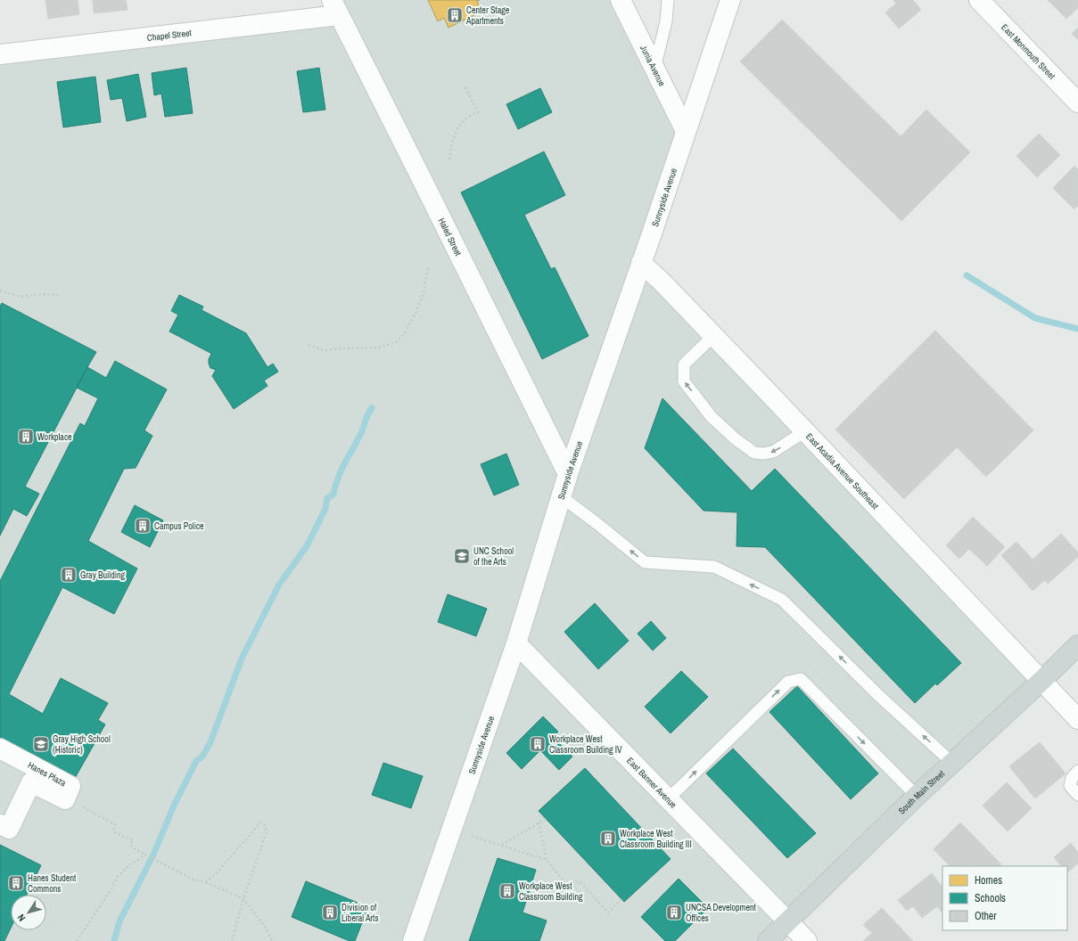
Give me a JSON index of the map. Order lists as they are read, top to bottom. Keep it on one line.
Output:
{"streets":{"main road":["South Main Street"],"street":["Chapel Street","East Monmouth Street","Junia Avenue","Sunnyside Avenue","Haled Street","East Acadia Avenue Southeast","Hanes Plaza","East Banner Avenue"]},"crossings":[["Chapel Street","Haled Street"],["Junia Avenue","Sunnyside Avenue"],["Sunnyside Avenue","Haled Street"],["Sunnyside Avenue","East Acadia Avenue Southeast"],["Sunnyside Avenue","East Banner Avenue"],["East Acadia Avenue Southeast","South Main Street"],["East Banner Avenue","South Main Street"]],"places":{"building":["Center Stage Apartments","Workplace","Campus Police","Gray Building","Workplace West Classroom Building IV","Workplace West Classroom Building III","Hanes Student Commons","Workplace West Classroom Building","Division of Liberal Arts","UNCSA Development Offices"],"school or university":["UNC School of the Arts","Gray High School (Historic)"]},"legend":["Homes","Schools","Other"],"north":"bottom left"}
